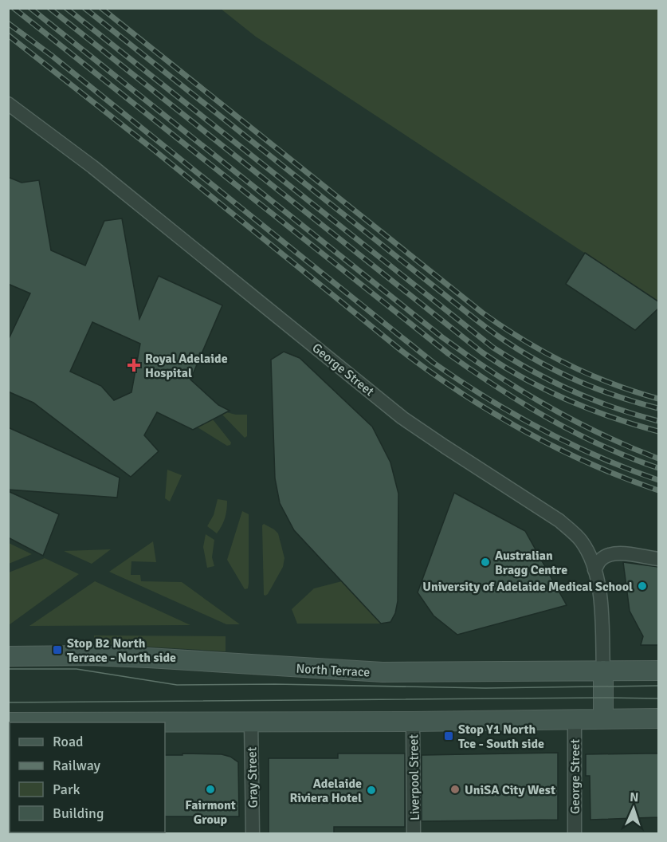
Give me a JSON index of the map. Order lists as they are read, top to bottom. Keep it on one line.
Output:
{"streets":{"main road":["North Terrace"],"street":["George Street","Gray Street","Liverpool Street"]},"crossings":[["George Street","North Terrace"]],"places":{"health":["Royal Adelaide Hospital"],"other":["Australian Bragg Centre","University of Adelaide Medical School","Fairmont Group","UniSA City West","Adelaide Riviera Hotel"],"transit":["Stop B2 North Terrace - North side","Stop Y1 North Tce - South side"]},"legend":["Road","Railway","Park","Building"],"north":"top"}
